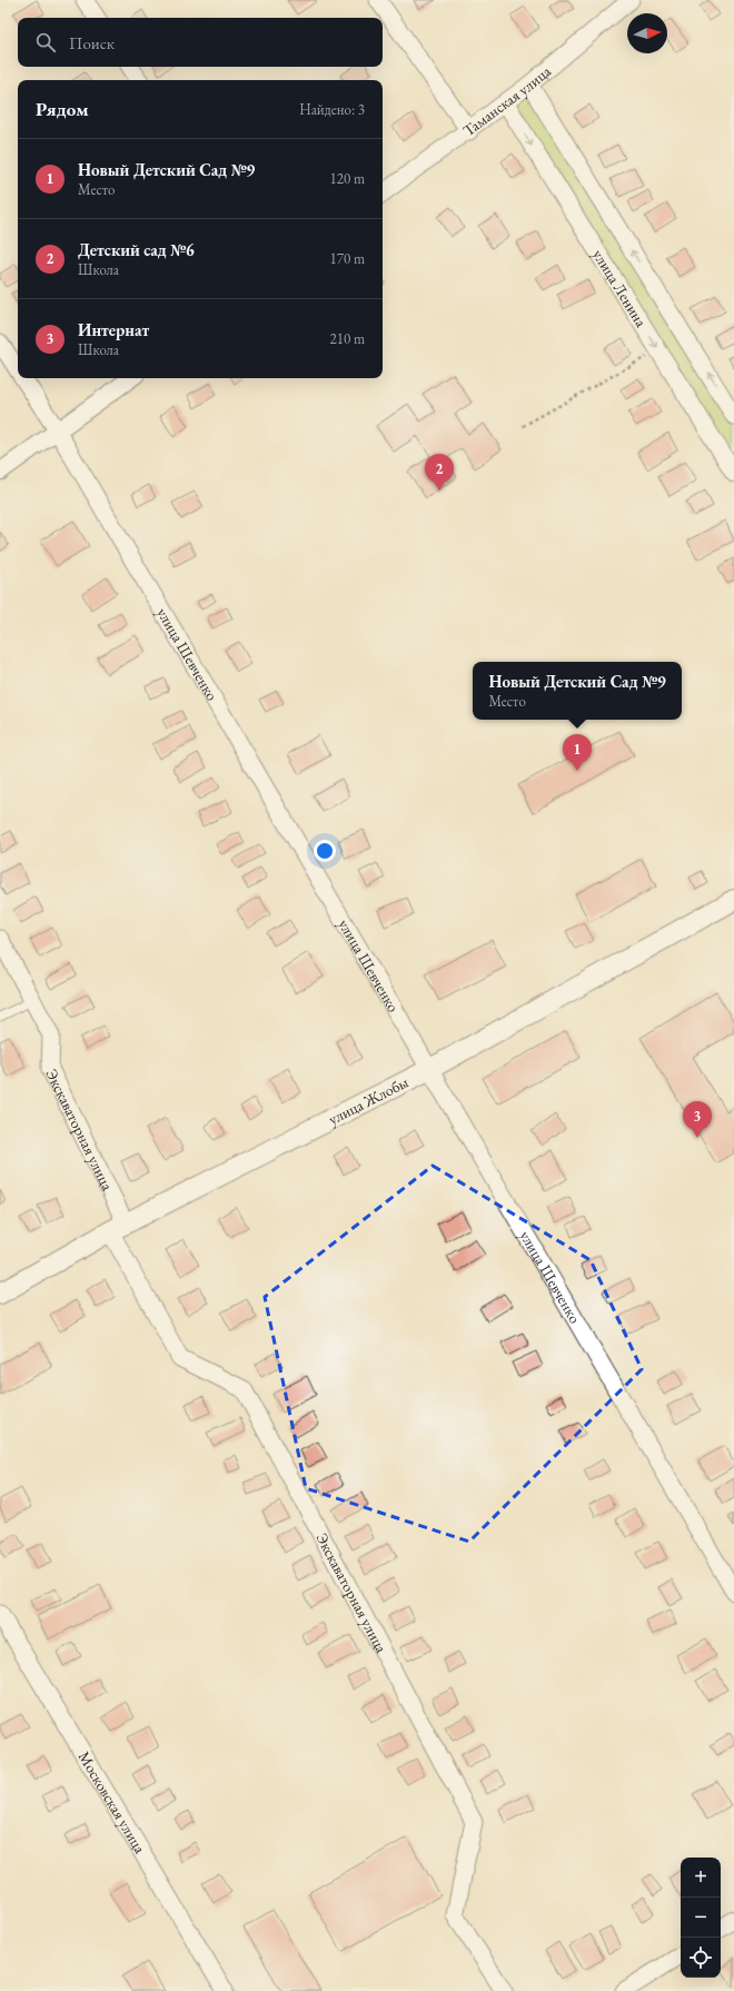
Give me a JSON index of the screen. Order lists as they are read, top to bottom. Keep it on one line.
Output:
{"streets":{"street":["Таманская улица","улица Ленина","улица Шевченко","улица Жлобы","Экскаваторная улица","Московская улица"]},"crossings":[["Таманская улица","улица Ленина"],["улица Шевченко","улица Жлобы"],["улица Жлобы","Экскаваторная улица"]],"north":"right","page":{"search":"Поиск","heading":["Рядом","Найдено: 3"],"list":[{"mark":"1","name":"Новый Детский Сад №9","note":"Место","value":"120 m"},{"mark":"2","name":"Детский сад №6","note":"Школа","value":"170 m"},{"mark":"3","name":"Интернат","note":"Школа","value":"210 m"}],"pins":["2","1","3"],"popup":["Новый Детский Сад №9","Место"],"map_buttons":["+","−"]}}
